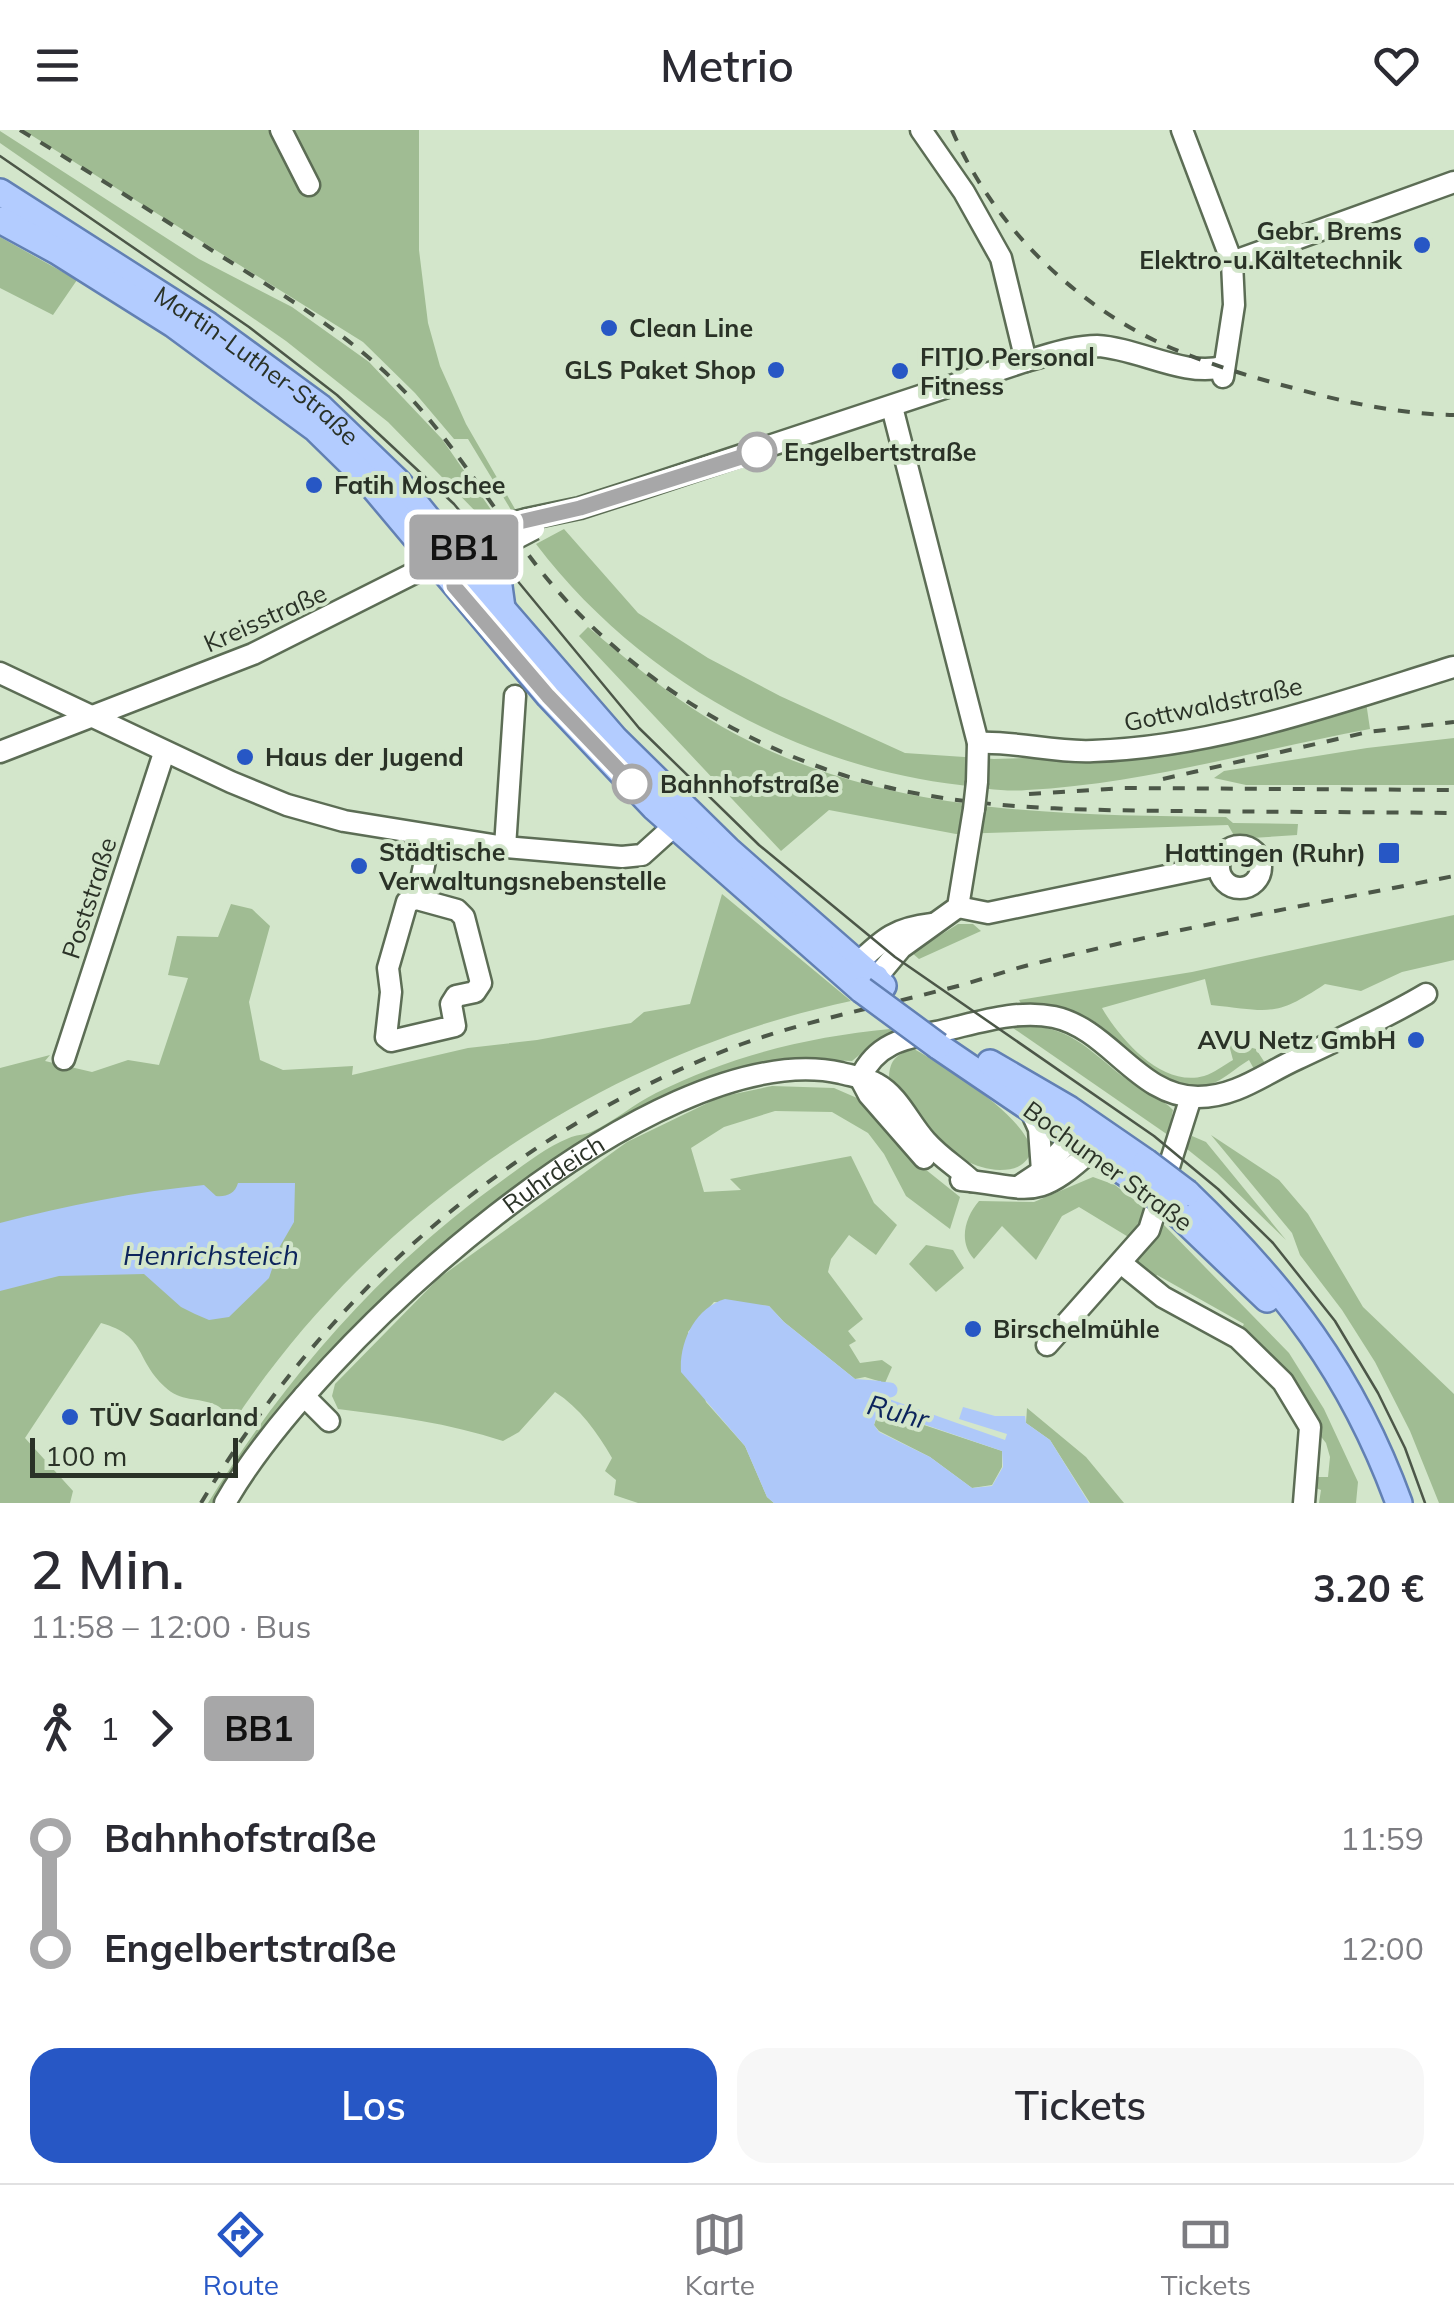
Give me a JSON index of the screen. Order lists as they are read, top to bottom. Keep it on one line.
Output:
{"streets":{"main road":["Martin-Luther-Straße","Bochumer Straße"],"street":["Kreisstraße","Gottwaldstraße","Poststraße","Ruhrdeich"]},"crossings":[["Martin-Luther-Straße","Kreisstraße"],["Martin-Luther-Straße","Bochumer Straße"],["Bochumer Straße","Ruhrdeich"]],"water":["Henrichsteich","Ruhr"],"places":{"other":["Gebr. Brems Elektro-u.Kältetechnik","Clean Line","GLS Paket Shop","FITJO Personal Fitness","Engelbertstraße","Fatih Moschee","Haus der Jugend","Bahnhofstraße","Städtische Verwaltungsnebenstelle","AVU Netz GmbH","Birschelmühle","TÜV Saarland"],"transit":["Hattingen (Ruhr)"]},"lines":["bus line BB1"],"scale_bar":"100 m","page":{"header":"Metrio","on_map":"BB1","scale":"100 m","heading":["2 Min.","11:58 – 12:00 · Bus","3.20 €"],"legs":["1","BB1"],"list":[{"name":"Bahnhofstraße","value":"11:59"},{"name":"Engelbertstraße","value":"12:00"}],"buttons":["Los","Tickets"],"tabs":["Route","Karte","Tickets"]}}
